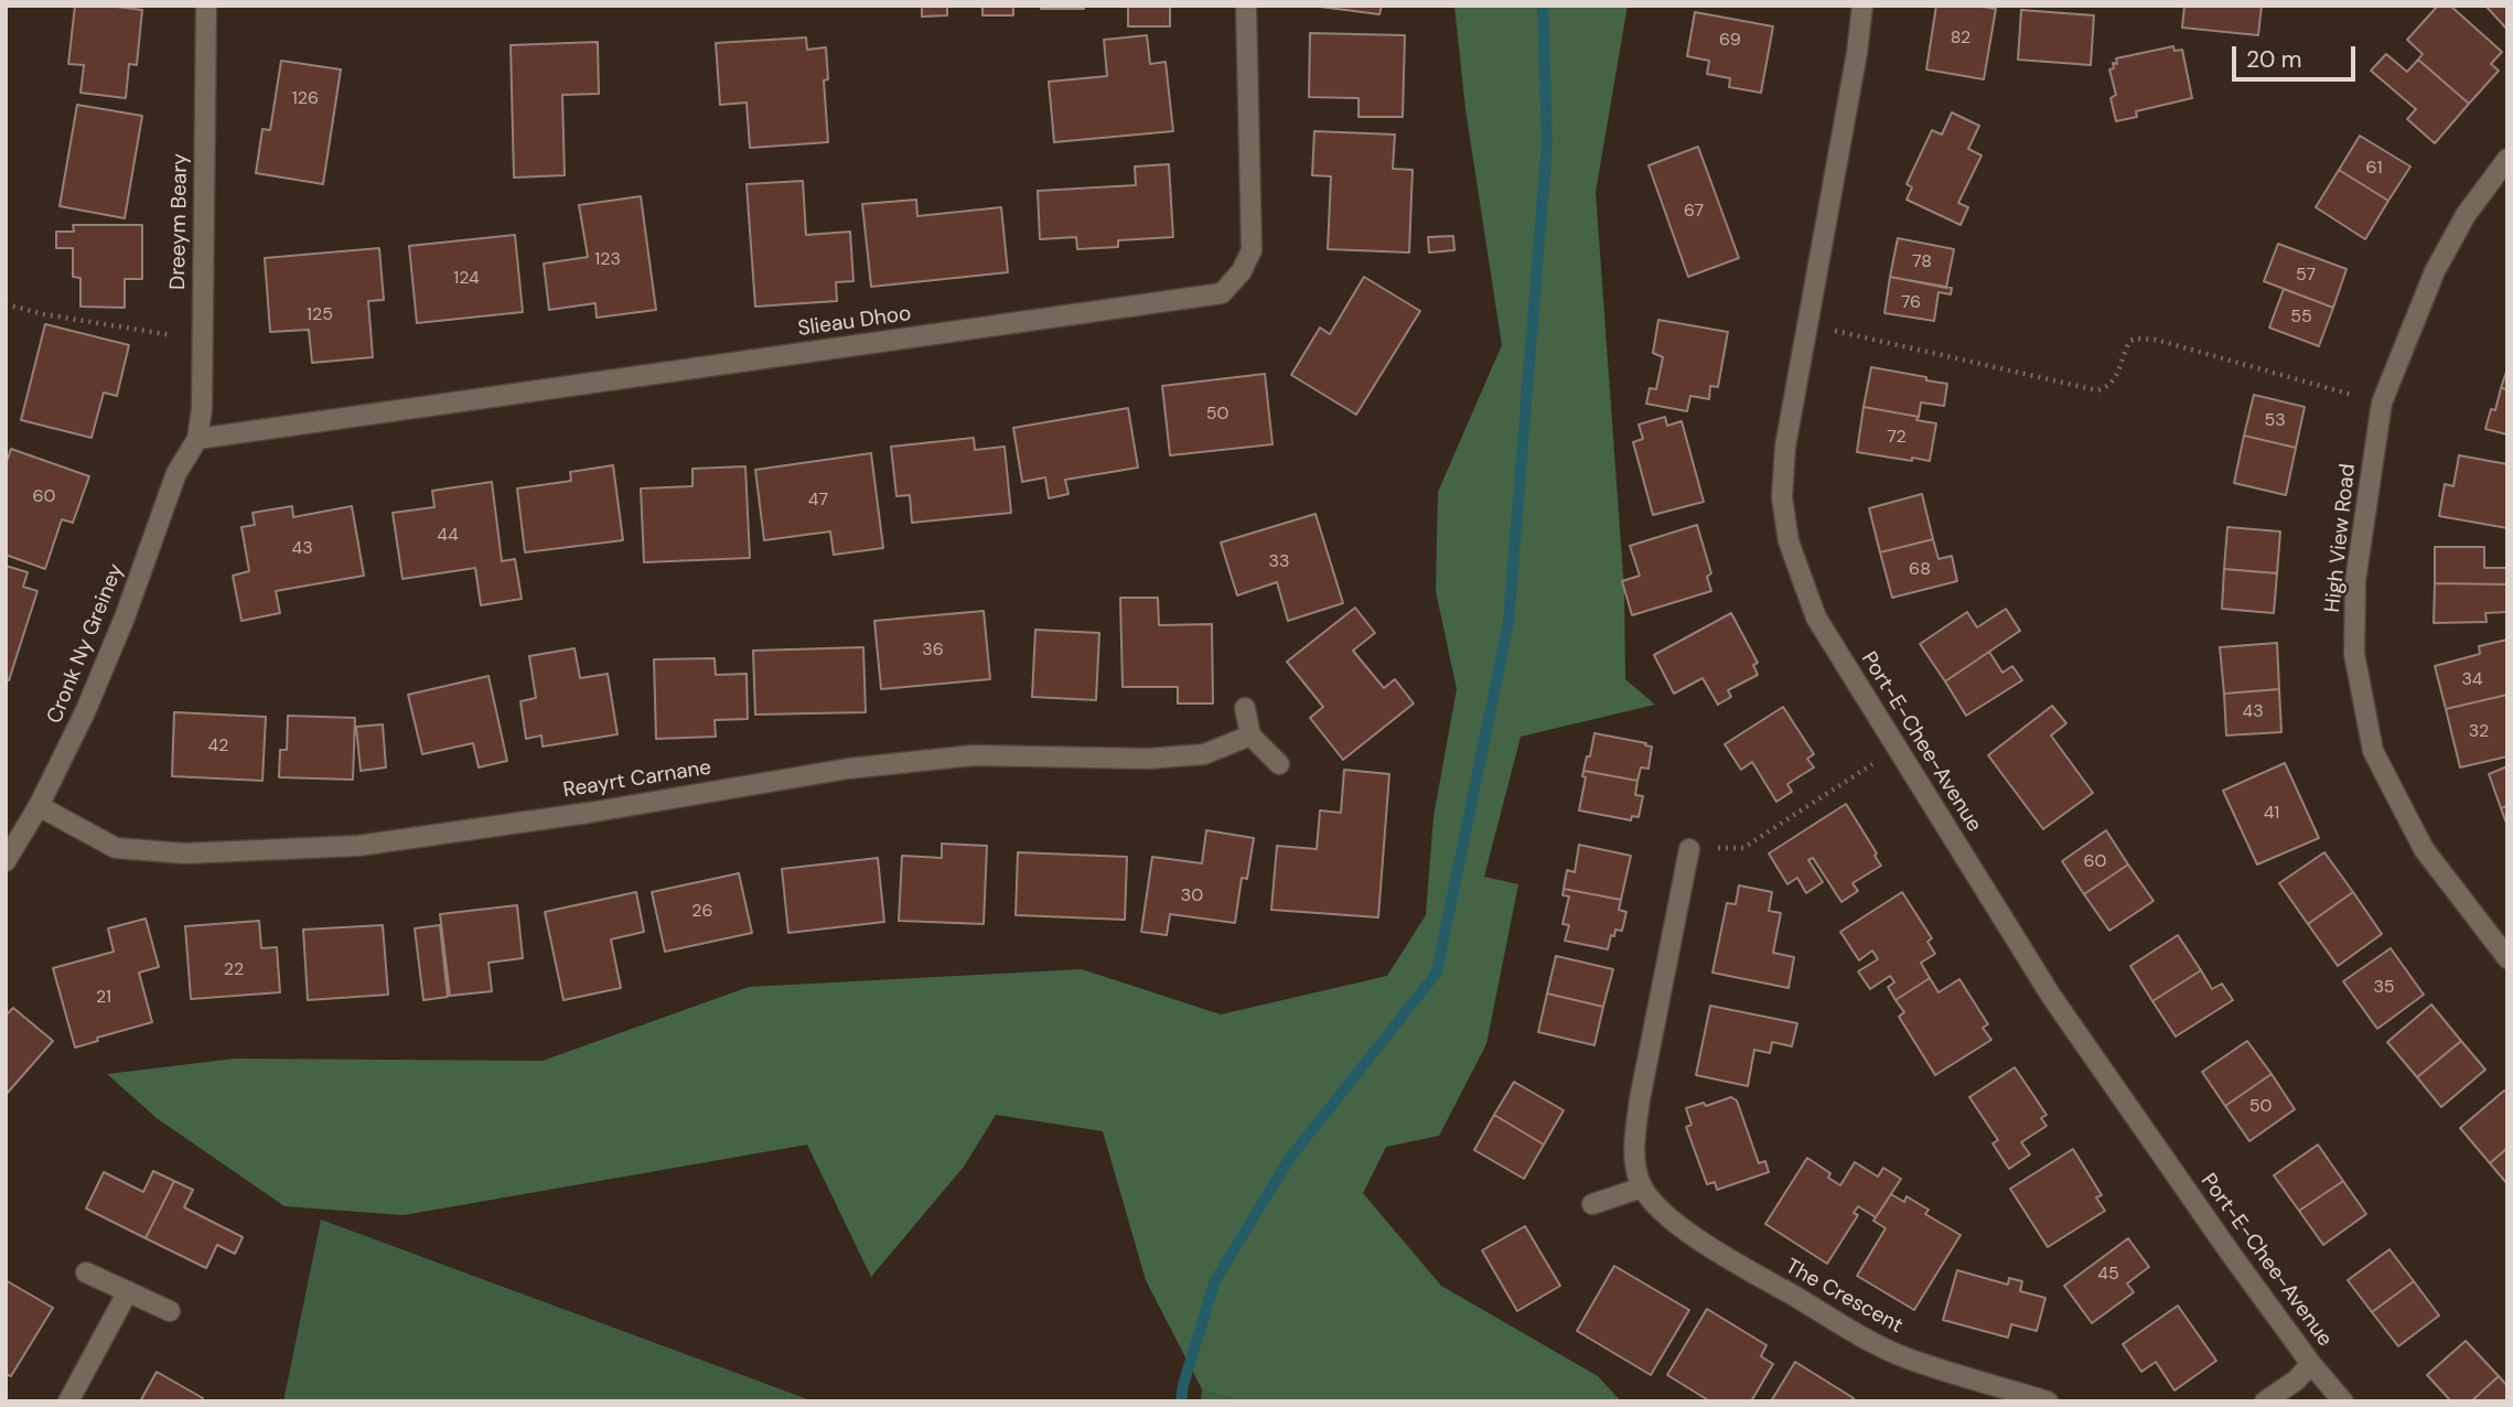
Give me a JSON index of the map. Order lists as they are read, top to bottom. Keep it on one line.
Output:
{"streets":{"street":["Dreeym Beary","Slieau Dhoo","High View Road","Cronk Ny Greiney","Port-E-Chee-Avenue","Reayrt Carnane","The Crescent"]},"crossings":[["Dreeym Beary","Slieau Dhoo"],["Dreeym Beary","Cronk Ny Greiney"],["Slieau Dhoo","Cronk Ny Greiney"],["Cronk Ny Greiney","Reayrt Carnane"]],"house_numbers":["82","69","126","61","67","123","78","57","124","76","125","55","50","53","72","60","47","44","43","33","68","36","34","43","32","42","41","60","30","26","22","35","21","50","45"],"scale_bar":"20 m"}
